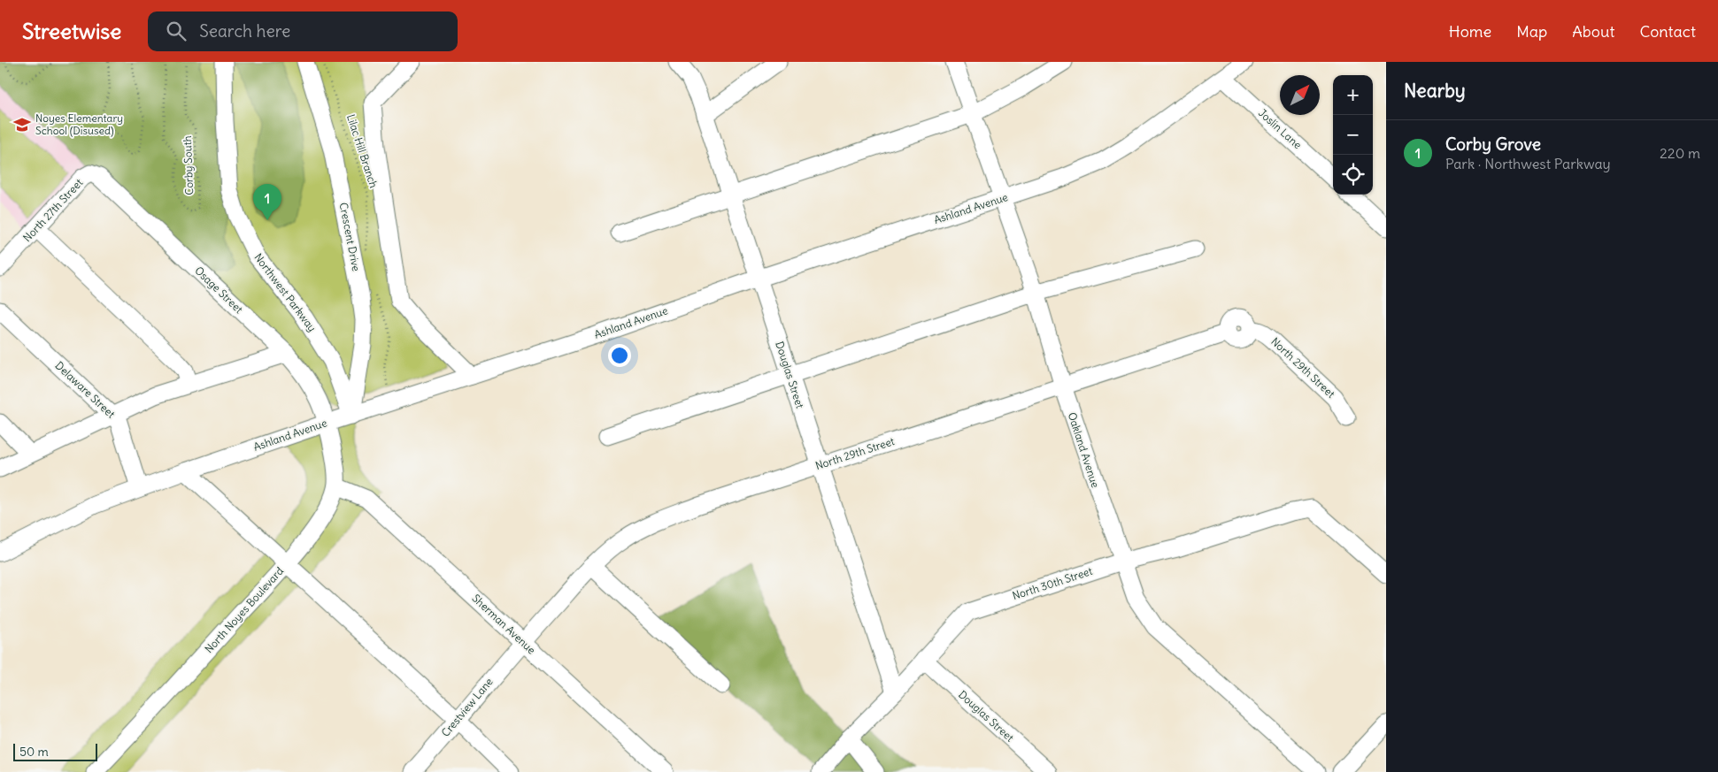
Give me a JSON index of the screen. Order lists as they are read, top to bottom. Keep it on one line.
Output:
{"streets":{"street":["Joslin Lane","Ashland Avenue","North 27th Street","Crescent Drive","Osage Street","Northwest Parkway","North 29th Street","Douglas Street","Delaware Street","Oakland Avenue","North 30th Street","North Noyes Boulevard","Sherman Avenue","Crestview Lane"],"path":["Lilac Hill Branch","Corby South"]},"crossings":[["Joslin Lane","Ashland Avenue"],["Ashland Avenue","Crescent Drive"],["Ashland Avenue","Osage Street"],["Ashland Avenue","Northwest Parkway"],["Ashland Avenue","Douglas Street"],["Ashland Avenue","Delaware Street"],["Ashland Avenue","Oakland Avenue"],["Ashland Avenue","North Noyes Boulevard"],["North 27th Street","Osage Street"],["Crescent Drive","Northwest Parkway"],["Osage Street","North Noyes Boulevard"],["North 29th Street","Douglas Street"],["North 29th Street","Oakland Avenue"],["North 29th Street","Sherman Avenue"],["North 29th Street","Crestview Lane"],["Douglas Street","North 30th Street"],["Oakland Avenue","North 30th Street"],["North Noyes Boulevard","Sherman Avenue"],["Sherman Avenue","Crestview Lane"]],"places":{"school or university":["Noyes Elementary School (Disused)"]},"scale_bar":"50 m","north":"top right","page":{"header":"Streetwise","search":"Search here","nav":["Home","Map","About","Contact"],"heading":"Nearby","map_buttons":["+","−"],"list":[{"mark":"1","name":"Corby Grove","note":"Park · Northwest Parkway","value":"220 m"}],"pins":"1","scale":"50 m"}}
